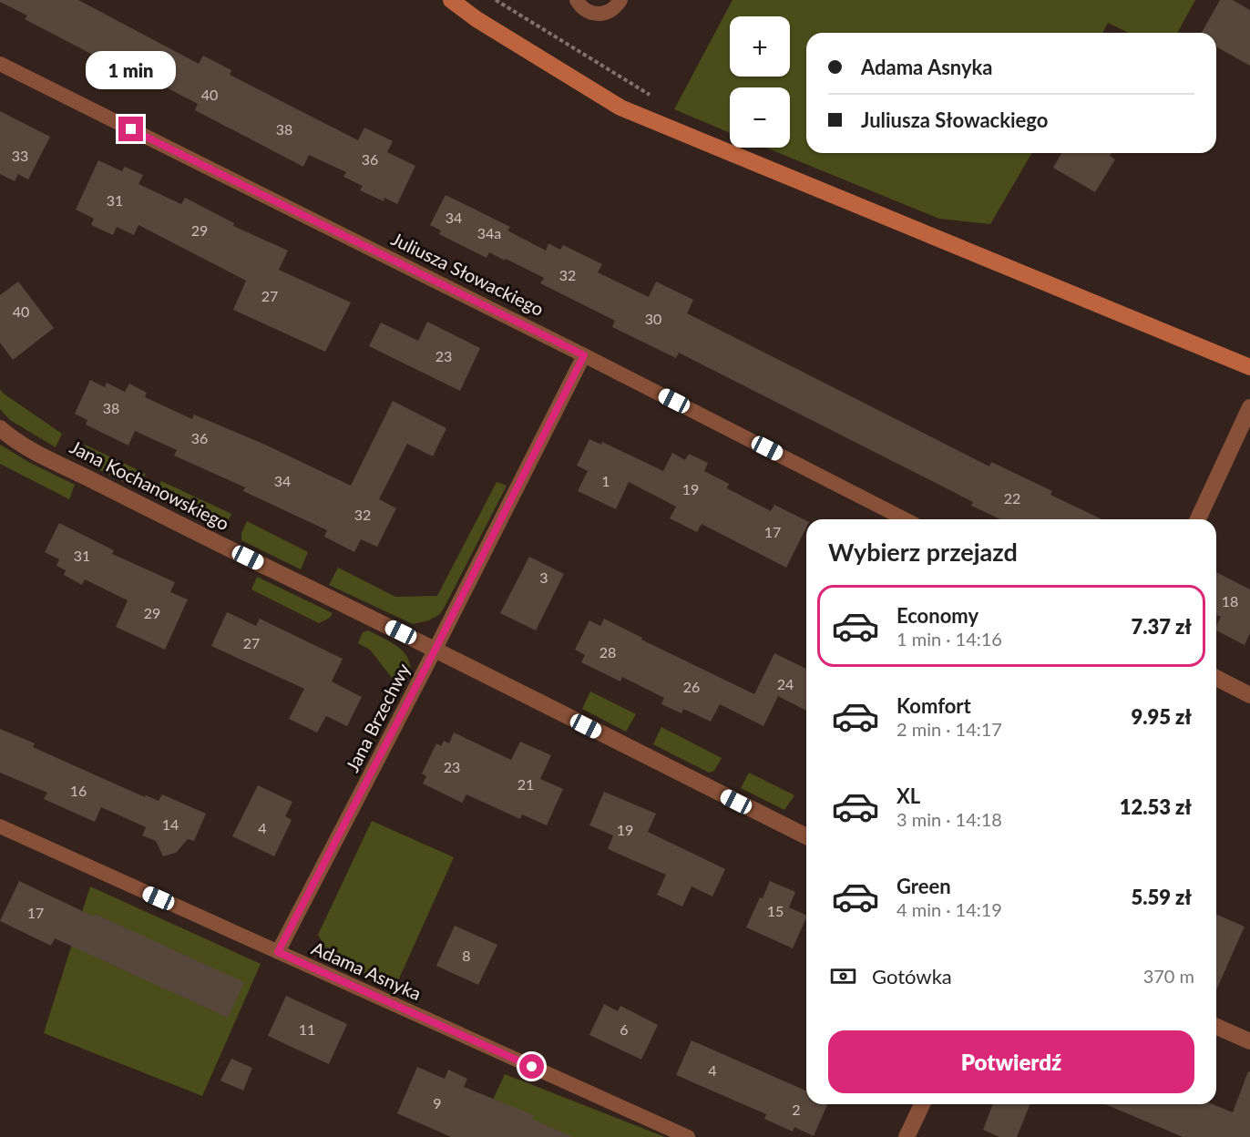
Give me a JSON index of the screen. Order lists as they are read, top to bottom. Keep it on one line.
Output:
{"streets":{"street":["Jana Kochanowskiego"],"lane":["Juliusza Słowackiego","Jana Brzechwy","Adama Asnyka"]},"crossings":[["Juliusza Słowackiego","Jana Brzechwy"],["Jana Kochanowskiego","Jana Brzechwy"],["Jana Brzechwy","Adama Asnyka"]],"house_numbers":["40","38","33","36","31","34","29","34a","32","27","40","30","23","38","36","34","1","19","22","32","17","31","3","18","29","27","28","24","26","23","21","16","14","4","19","15","17","8","11","6","4","9","2"],"page":{"map_buttons":["+","−"],"banner":["Adama Asnyka","Juliusza Słowackiego"],"bubble":"1 min","heading":"Wybierz przejazd","list":[{"name":"Economy","note":"1 min · 14:16","value":"7.37 zł"},{"name":"Komfort","note":"2 min · 14:17","value":"9.95 zł"},{"name":"XL","note":"3 min · 14:18","value":"12.53 zł"},{"name":"Green","note":"4 min · 14:19","value":"5.59 zł"}],"pay":["Gotówka","370 m"],"buttons":"Potwierdź"}}
